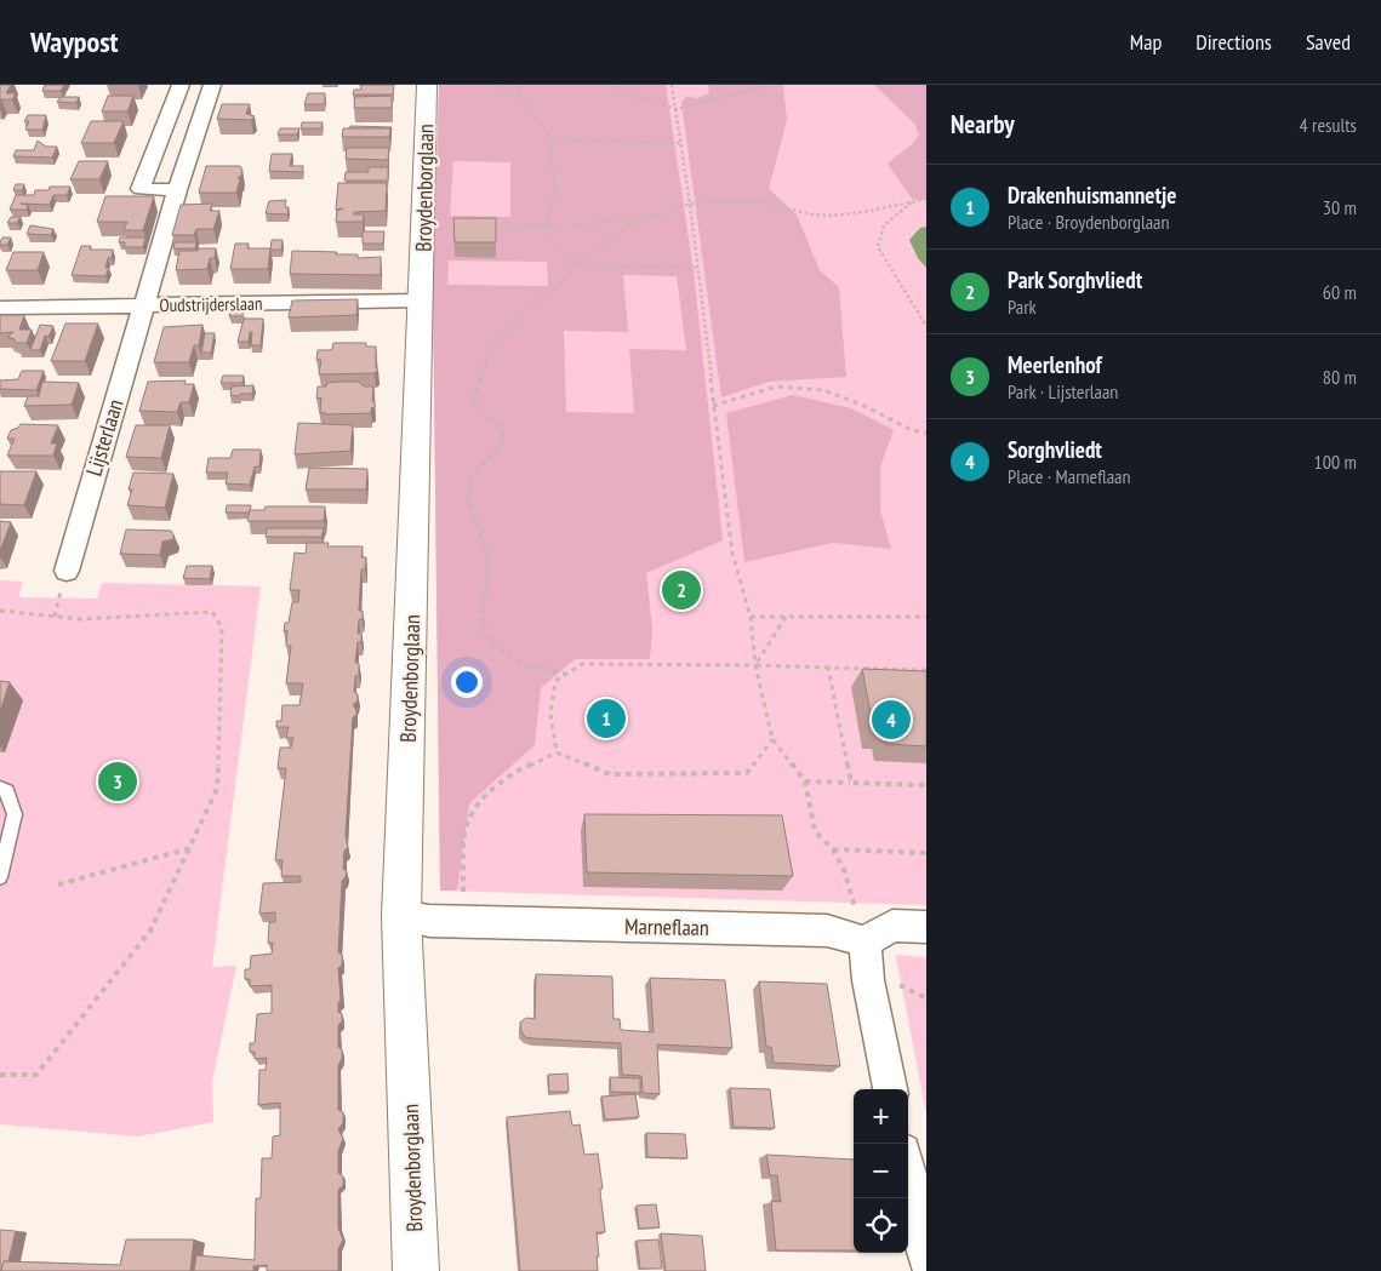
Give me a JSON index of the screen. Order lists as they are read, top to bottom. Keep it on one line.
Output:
{"streets":{"street":["Broydenborglaan","Oudstrijderslaan","Lijsterlaan","Marneflaan"]},"crossings":[["Broydenborglaan","Oudstrijderslaan"],["Broydenborglaan","Marneflaan"],["Oudstrijderslaan","Lijsterlaan"]],"page":{"header":"Waypost","nav":["Map","Directions","Saved"],"heading":["Nearby","4 results"],"list":[{"mark":"1","name":"Drakenhuismannetje","note":"Place · Broydenborglaan","value":"30 m"},{"mark":"2","name":"Park Sorghvliedt","note":"Park","value":"60 m"},{"mark":"3","name":"Meerlenhof","note":"Park · Lijsterlaan","value":"80 m"},{"mark":"4","name":"Sorghvliedt","note":"Place · Marneflaan","value":"100 m"}],"pins":["2","1","4","3"],"map_buttons":["+","−"]}}
